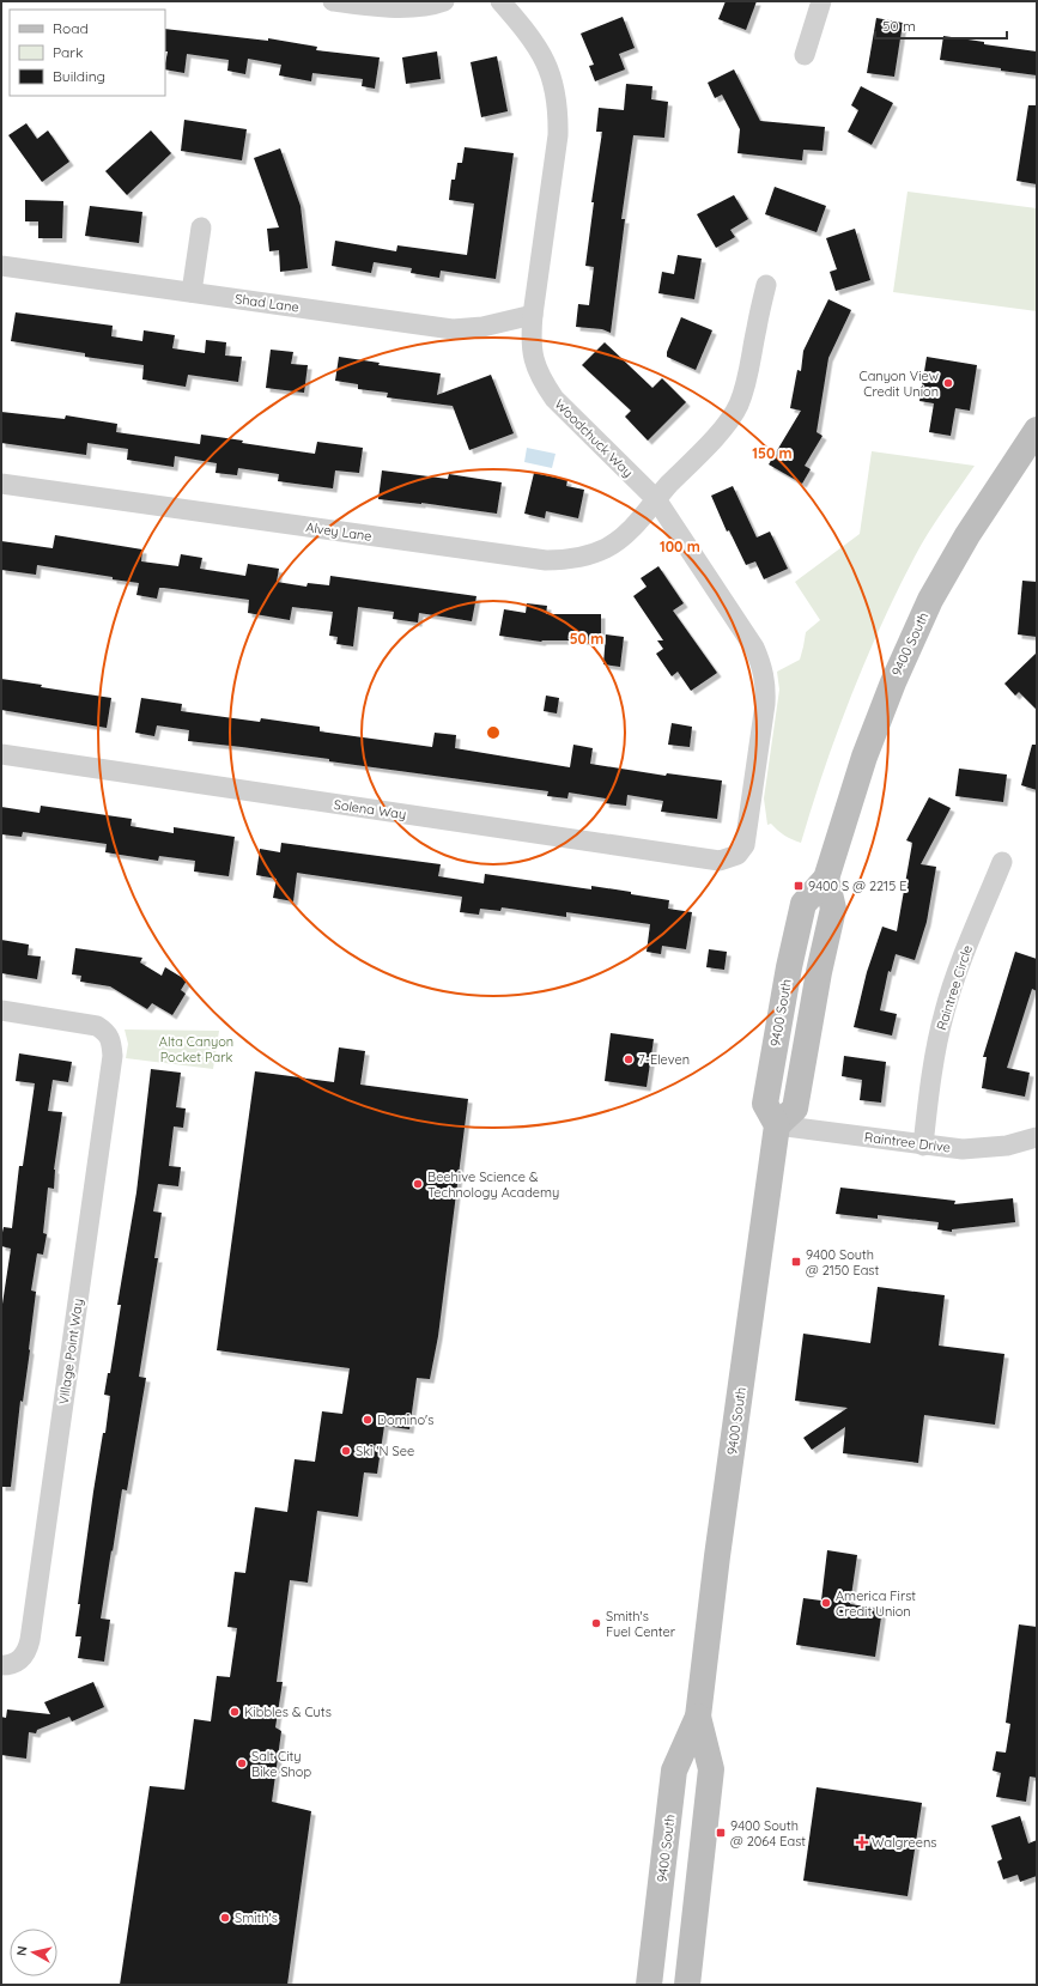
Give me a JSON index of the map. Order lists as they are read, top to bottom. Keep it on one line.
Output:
{"streets":{"main road":["9400 South"],"street":["Shad Lane","Woodchuck Way","Alvey Lane","Solena Way","Raintree Circle","Raintree Drive","Village Point Way"]},"crossings":[["Shad Lane","Woodchuck Way"],["Woodchuck Way","Alvey Lane"],["Woodchuck Way","Solena Way"],["9400 South","Raintree Drive"],["Raintree Circle","Raintree Drive"]],"parks":["Alta Canyon Pocket Park"],"places":{"other":["Canyon View Credit Union","7-Eleven","Beehive Science & Technology Academy","Domino's","Ski 'N See","America First Credit Union","Smith's Fuel Center","Kibbles & Cuts","Salt City Bike Shop","Smith's"],"transit":["9400 S @ 2215 E","9400 South @ 2150 East","9400 South @ 2064 East"],"health":["Walgreens"]},"legend":["Road","Park","Building"],"scale_bar":"50 m","north":"left","rings":["150 m","100 m","50 m"]}
